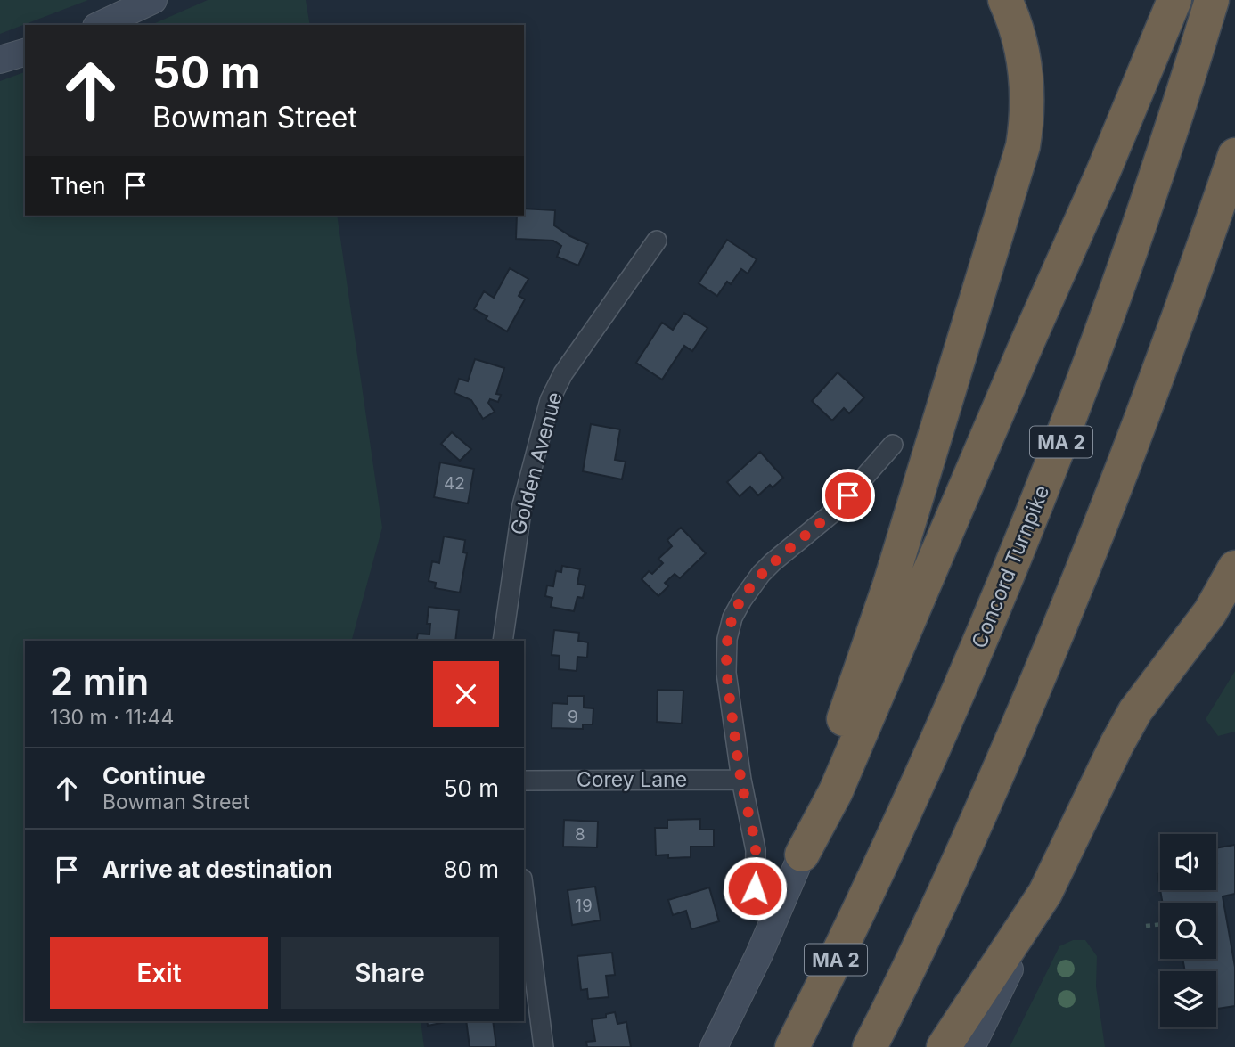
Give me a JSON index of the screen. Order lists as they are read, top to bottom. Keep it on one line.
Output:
{"streets":{"highway":["MA 2","Concord Turnpike"],"street":["Golden Avenue","Corey Lane"]},"house_numbers":["42","9","8","19"],"page":{"turn":["50 m","Bowman Street"],"then":"Then","heading":["2 min","130 m · 11:44"],"list":[{"name":"Continue","note":"Bowman Street","value":"50 m"},{"name":"Arrive at destination","value":"80 m"}],"buttons":["Exit","Share"]}}
